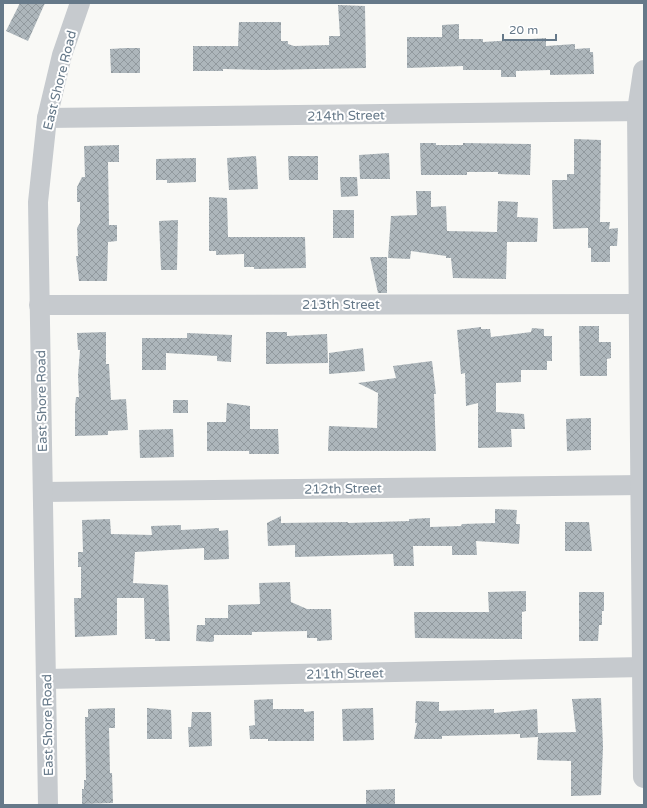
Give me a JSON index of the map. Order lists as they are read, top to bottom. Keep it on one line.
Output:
{"streets":{"street":["East Shore Road","214th Street","213th Street","212th Street","211th Street"]},"crossings":[["East Shore Road","214th Street"],["East Shore Road","213th Street"],["East Shore Road","212th Street"],["East Shore Road","211th Street"]],"scale_bar":"20 m"}
